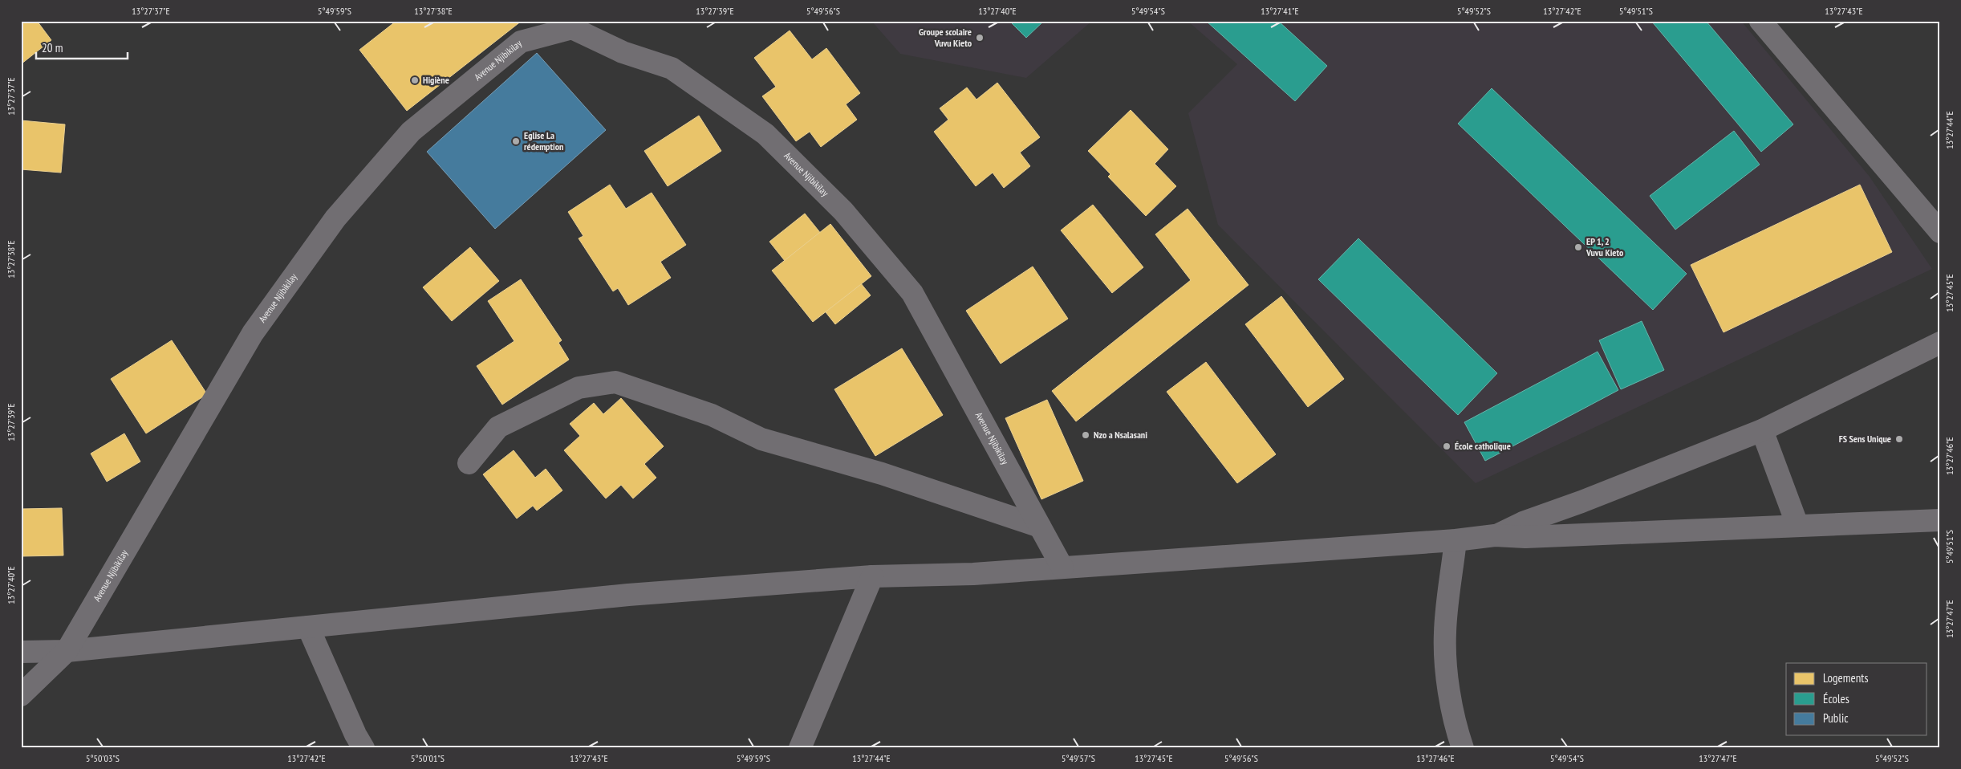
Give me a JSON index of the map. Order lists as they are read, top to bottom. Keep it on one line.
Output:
{"streets":{"street":["Avenue Njibikilay"]},"places":["Groupe scolaire Vuvu Kieto","Higiène","Eglise La rédemption","EP 1, 2 Vuvu Kieto","Nzo a Nsalasani","FS Sens Unique","École catholique"],"legend":["Logements","Écoles","Public"],"scale_bar":"20 m","coordinates":["13°27'37\"E","5°49'59\"S","13°27'38\"E","13°27'39\"E","5°49'56\"S","13°27'40\"E","5°49'54\"S","13°27'41\"E","5°49'52\"S","13°27'42\"E","5°49'51\"S","13°27'43\"E","13°27'44\"E","13°27'45\"E","13°27'46\"E","13°27'47\"E","5°50'03\"S","5°50'01\"S","5°49'57\"S"]}
